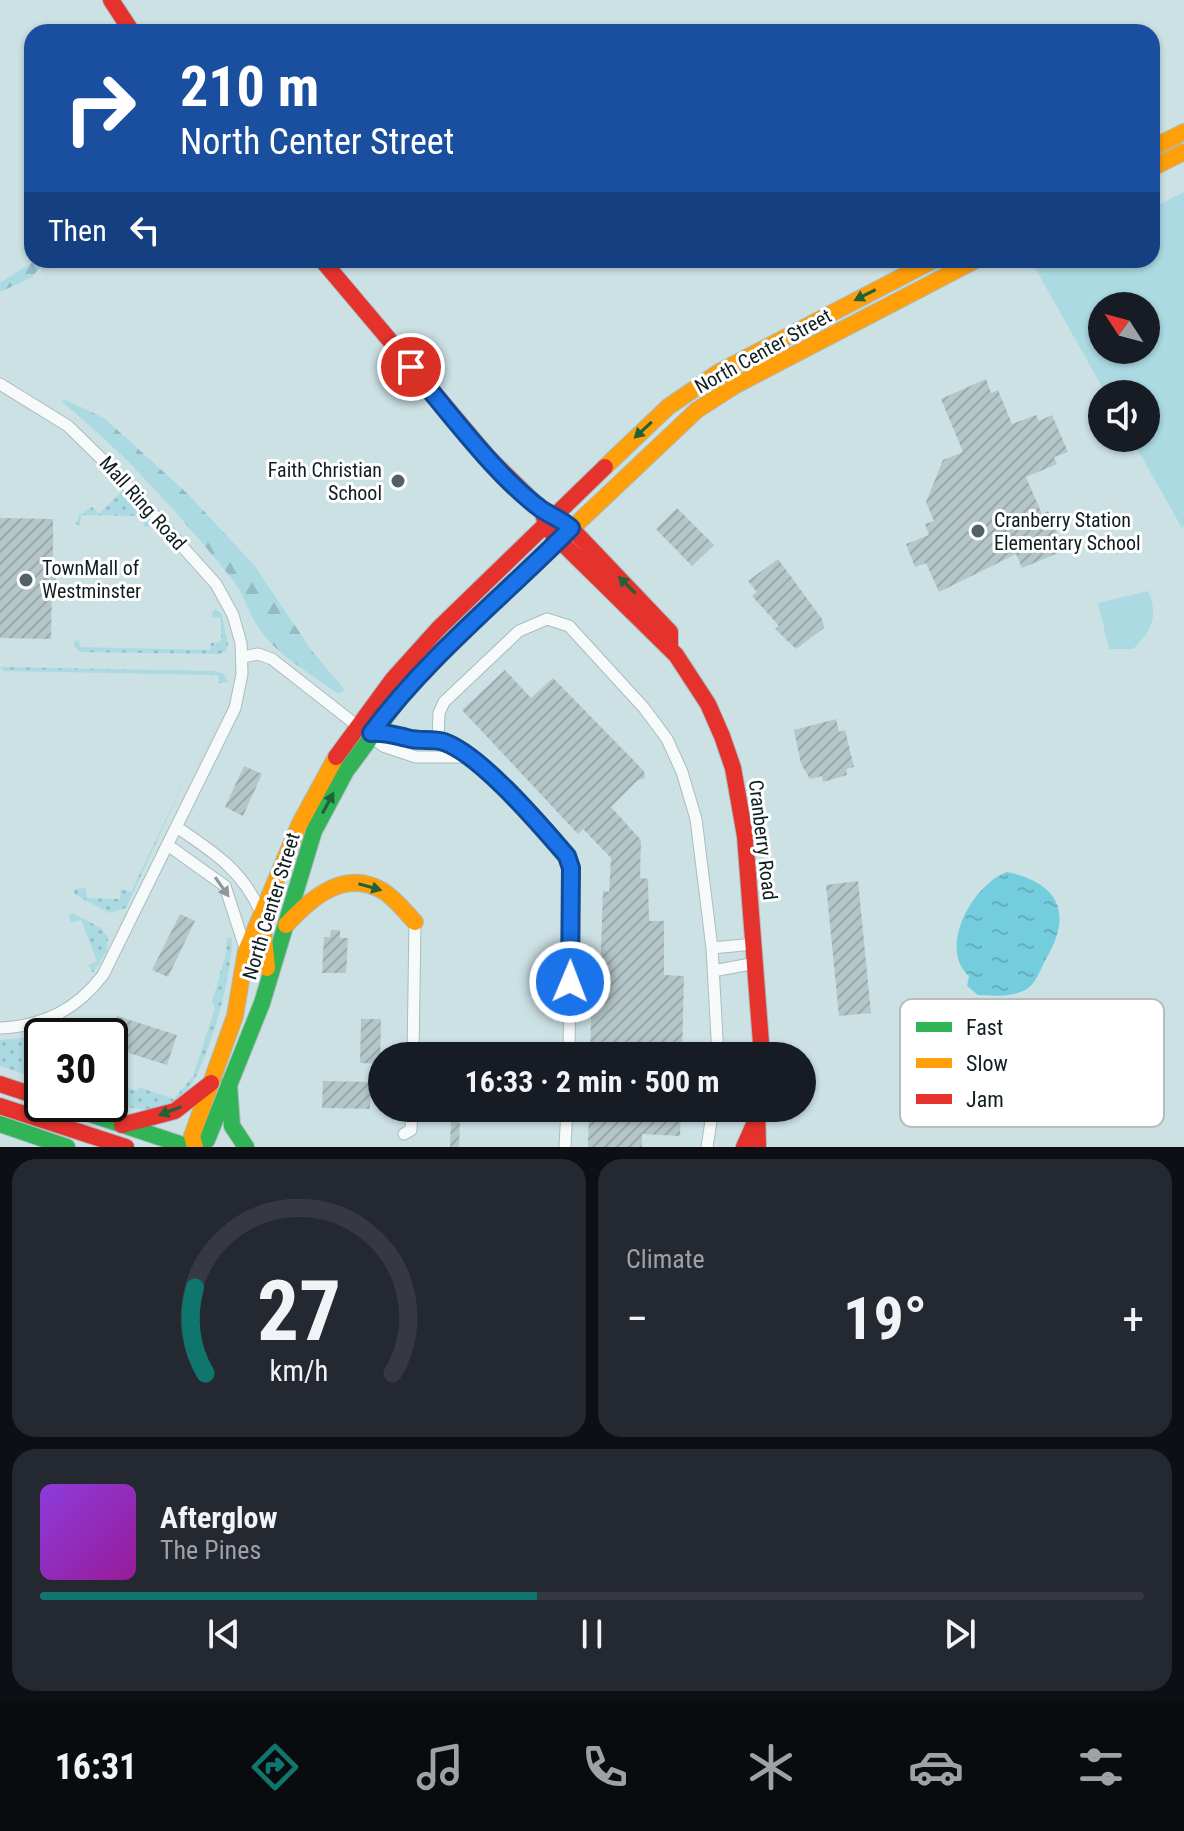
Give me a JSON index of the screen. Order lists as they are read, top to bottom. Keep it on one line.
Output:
{"streets":{"main road":["North Center Street","Cranberry Road"],"street":["Mall Ring Road"]},"crossings":[["North Center Street","Cranberry Road"]],"places":["Faith Christian School","Cranberry Station Elementary School","TownMall of Westminster"],"legend":["Fast","Slow","Jam"],"north":"top left","page":{"turn":["210 m","North Center Street"],"then":"Then","limit":"30","trip":"16:33 · 2 min · 500 m","tile":"Climate","heat":["−","19°","+"],"song":["Afterglow","The Pines"],"tabs":"16:31","gauge":["27","km/h"]}}
